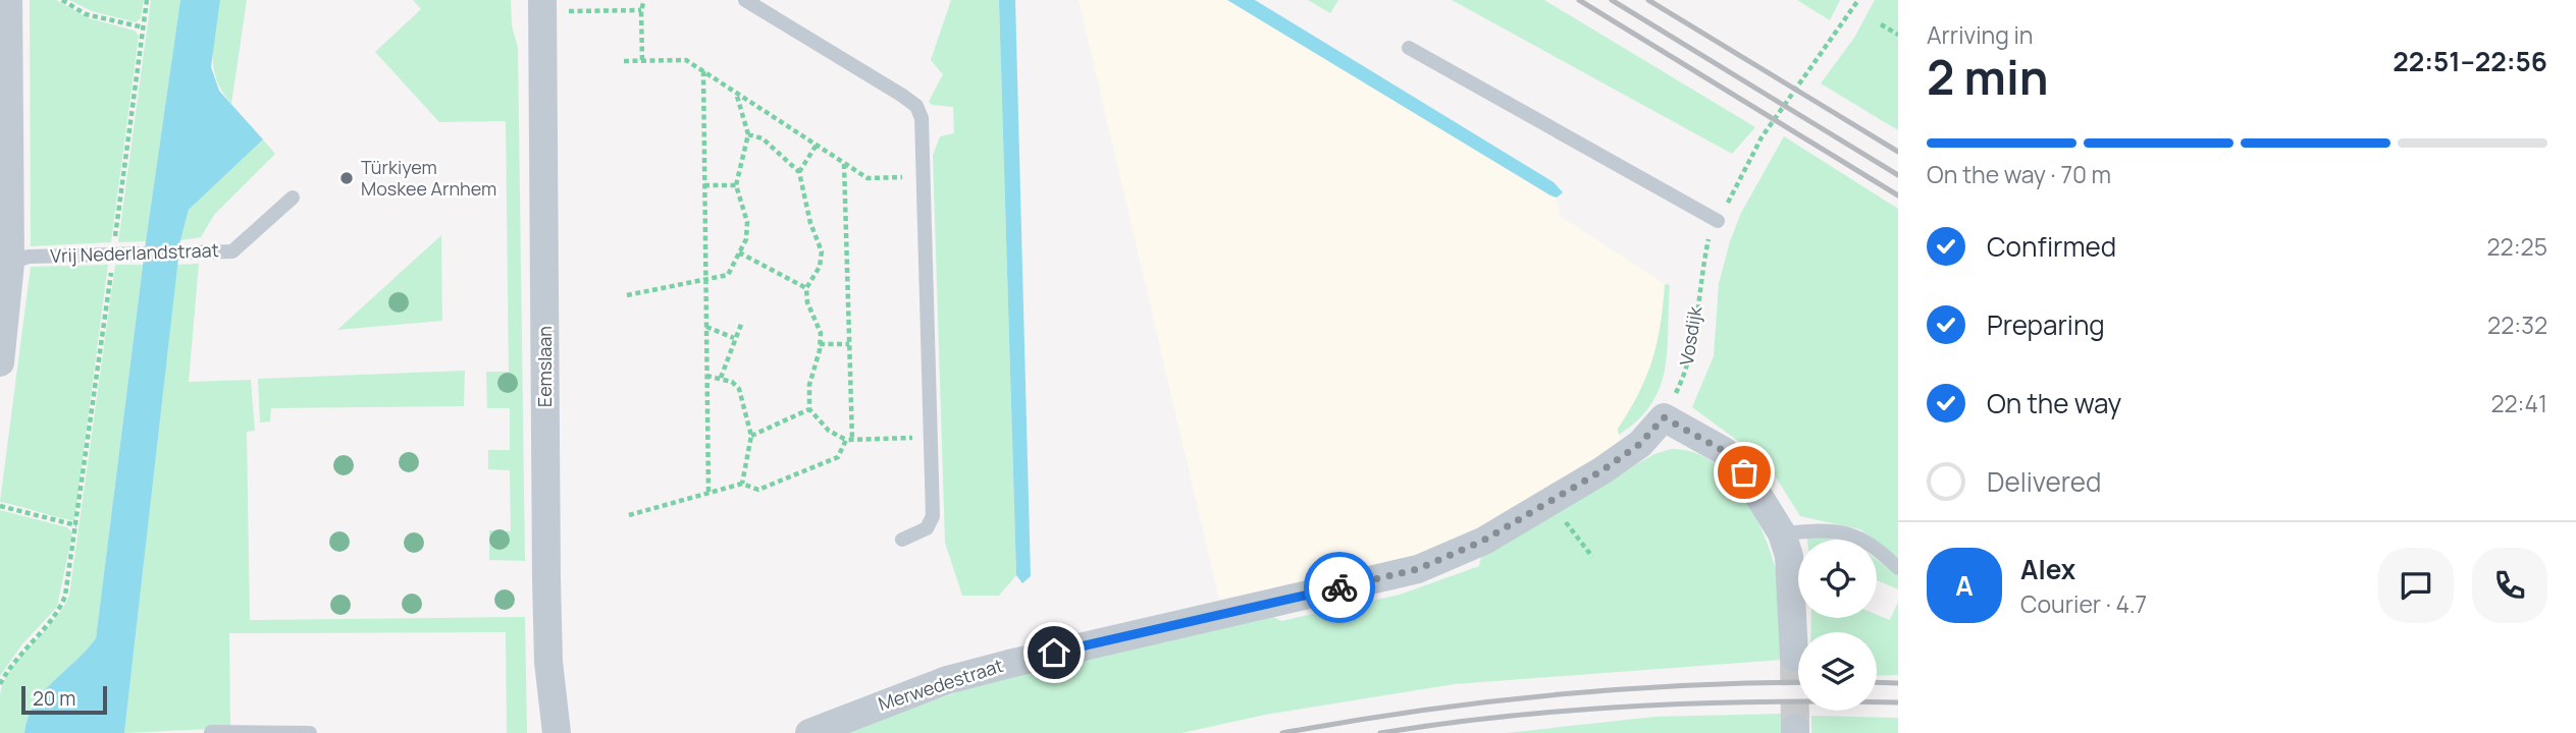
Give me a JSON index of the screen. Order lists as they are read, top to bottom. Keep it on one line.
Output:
{"streets":{"street":["Eemslaan","Merwedestraat"],"lane":["Vrij Nederlandstraat"],"path":["Vosdijk"]},"crossings":[["Vosdijk","Merwedestraat"]],"places":["Türkiyem Moskee Arnhem"],"scale_bar":"20 m","page":{"heading":["2 min","Arriving in","22:51–22:56"],"panel":["Alex","Courier · 4.7"],"bar":"On the way · 70 m","list":[["Confirmed","22:25"],["Preparing","22:32"],["On the way","22:41"],"Delivered"],"round":"A","scale":"20 m"}}
